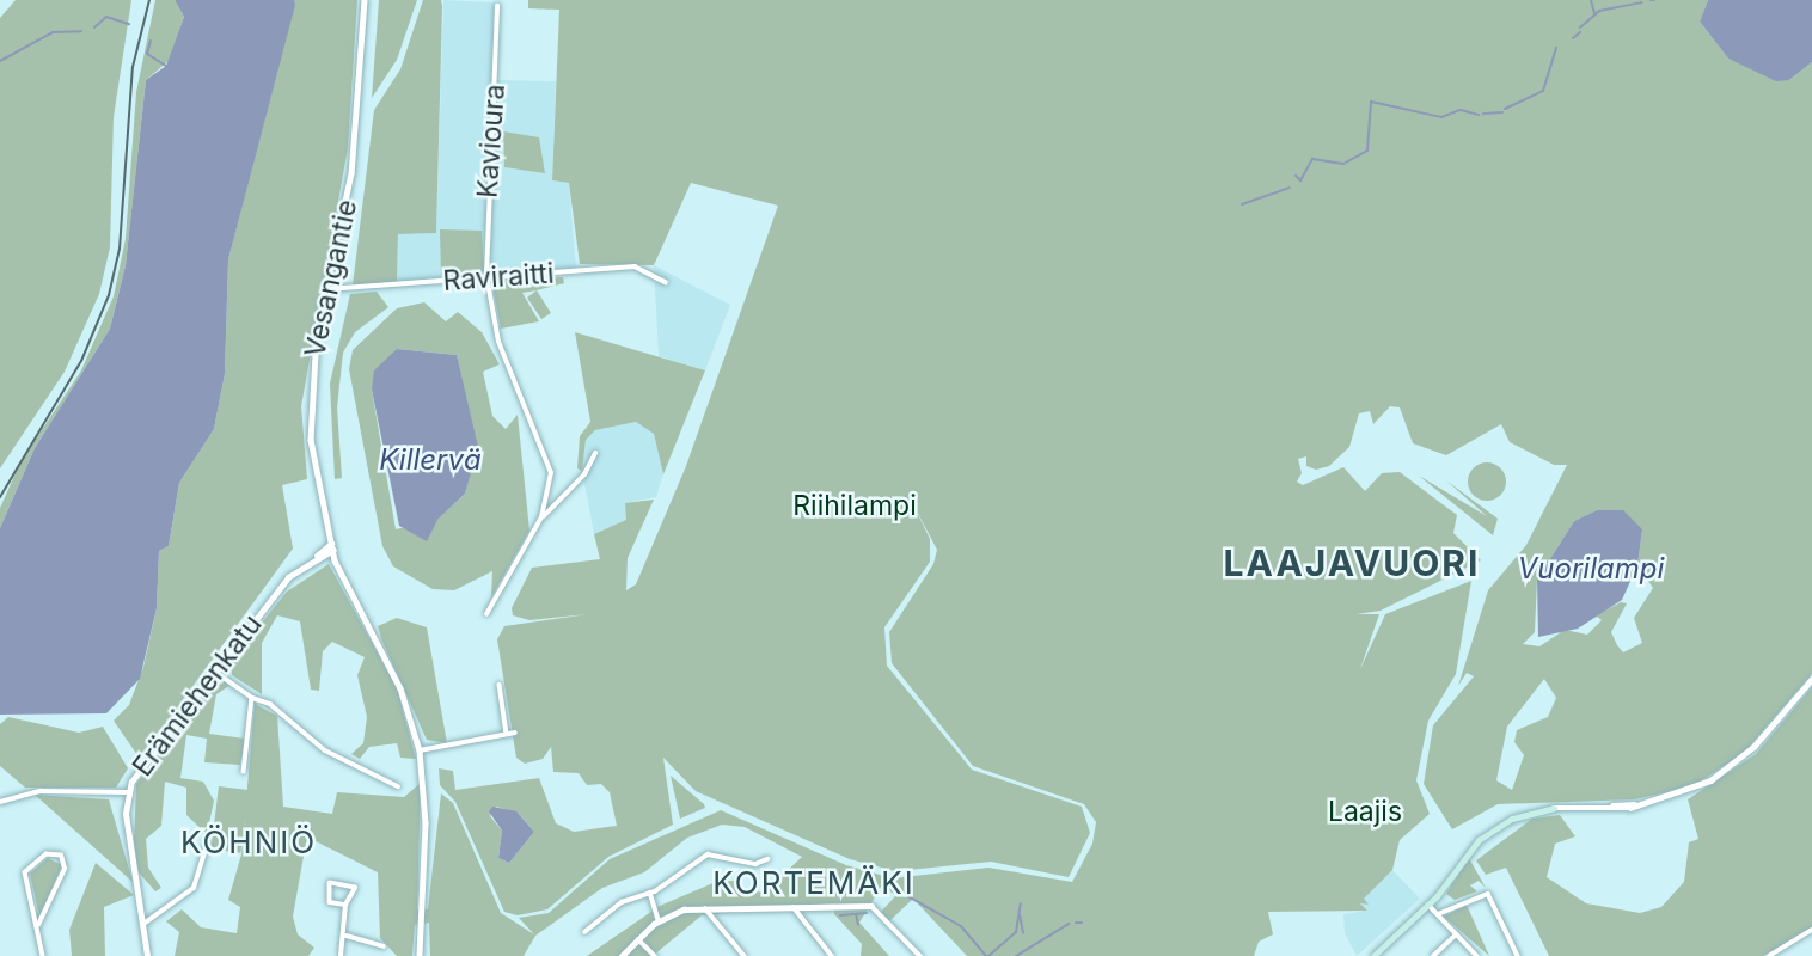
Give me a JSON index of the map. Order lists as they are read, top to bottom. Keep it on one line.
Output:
{"streets":{"street":["Kavioura","Raviraitti","Vesangantie","Erämiehenkatu"]},"crossings":[["Kavioura","Raviraitti"],["Raviraitti","Vesangantie"],["Vesangantie","Erämiehenkatu"]],"districts":["LAAJAVUORI","KÖHNIÖ","KORTEMÄKI"],"water":["Killervä","Vuorilampi"],"parks":["Riihilampi","Laajis"]}
